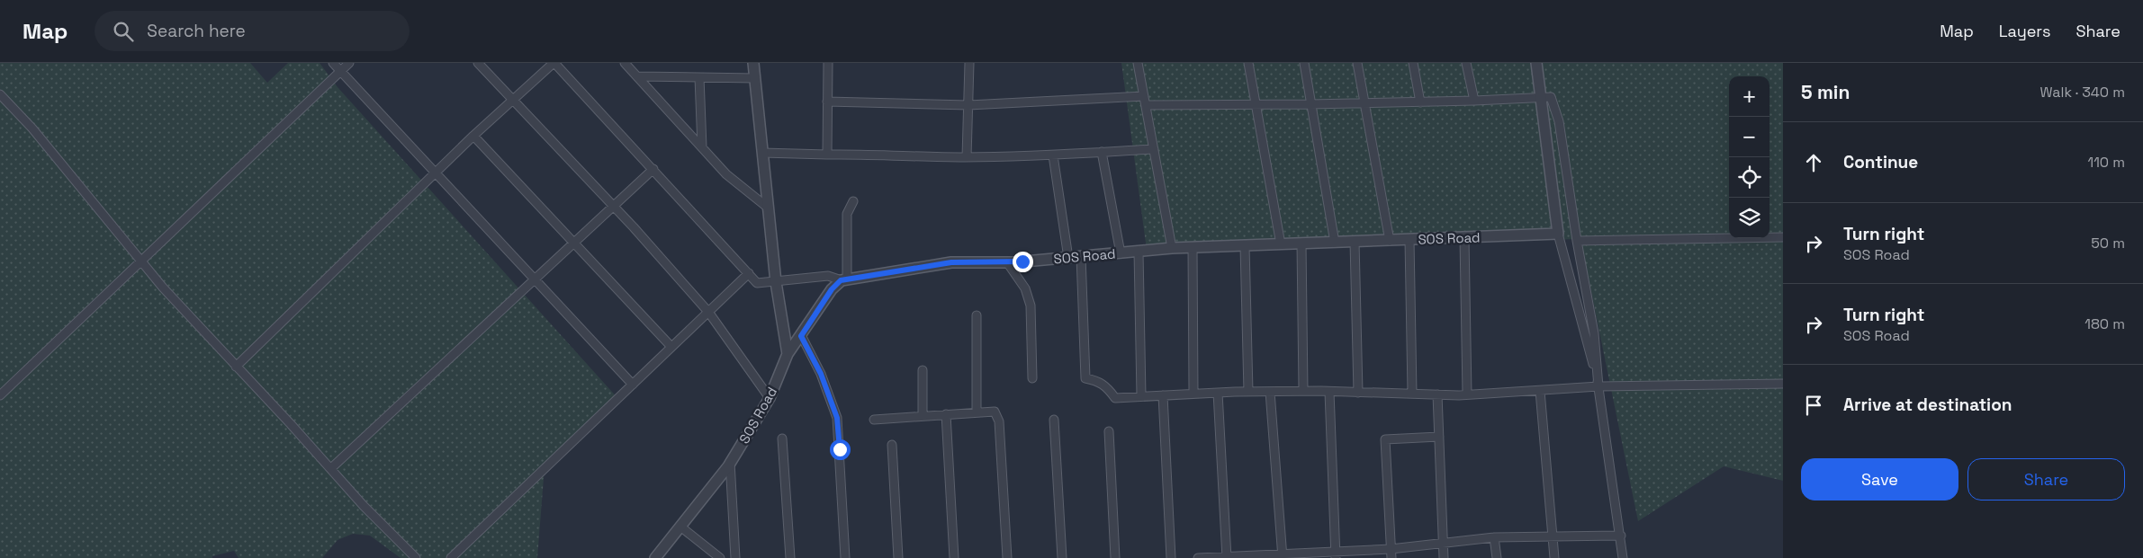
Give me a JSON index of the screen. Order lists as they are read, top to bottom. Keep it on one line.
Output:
{"streets":{"street":["SOS Road"]},"page":{"header":"Map","search":"Search here","nav":["Map","Layers","Share"],"heading":["5 min","Walk · 340 m"],"map_buttons":["+","−"],"list":[["Continue","110 m"],["Turn right","SOS Road","50 m"],["Turn right","SOS Road","180 m"],"Arrive at destination"],"buttons":["Save","Share"]}}
